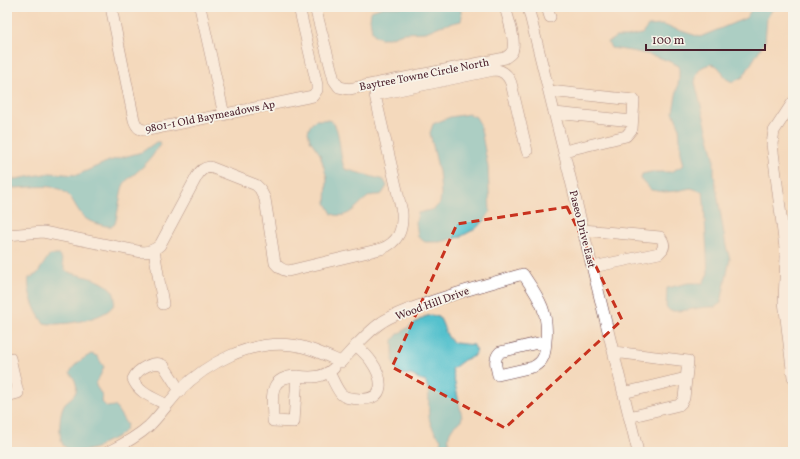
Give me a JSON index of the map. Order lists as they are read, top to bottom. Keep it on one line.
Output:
{"streets":{"street":["Baytree Towne Circle North","9801-1 Old Baymeadows Ap","Paseo Drive East","Wood Hill Drive"]},"scale_bar":"100 m"}
